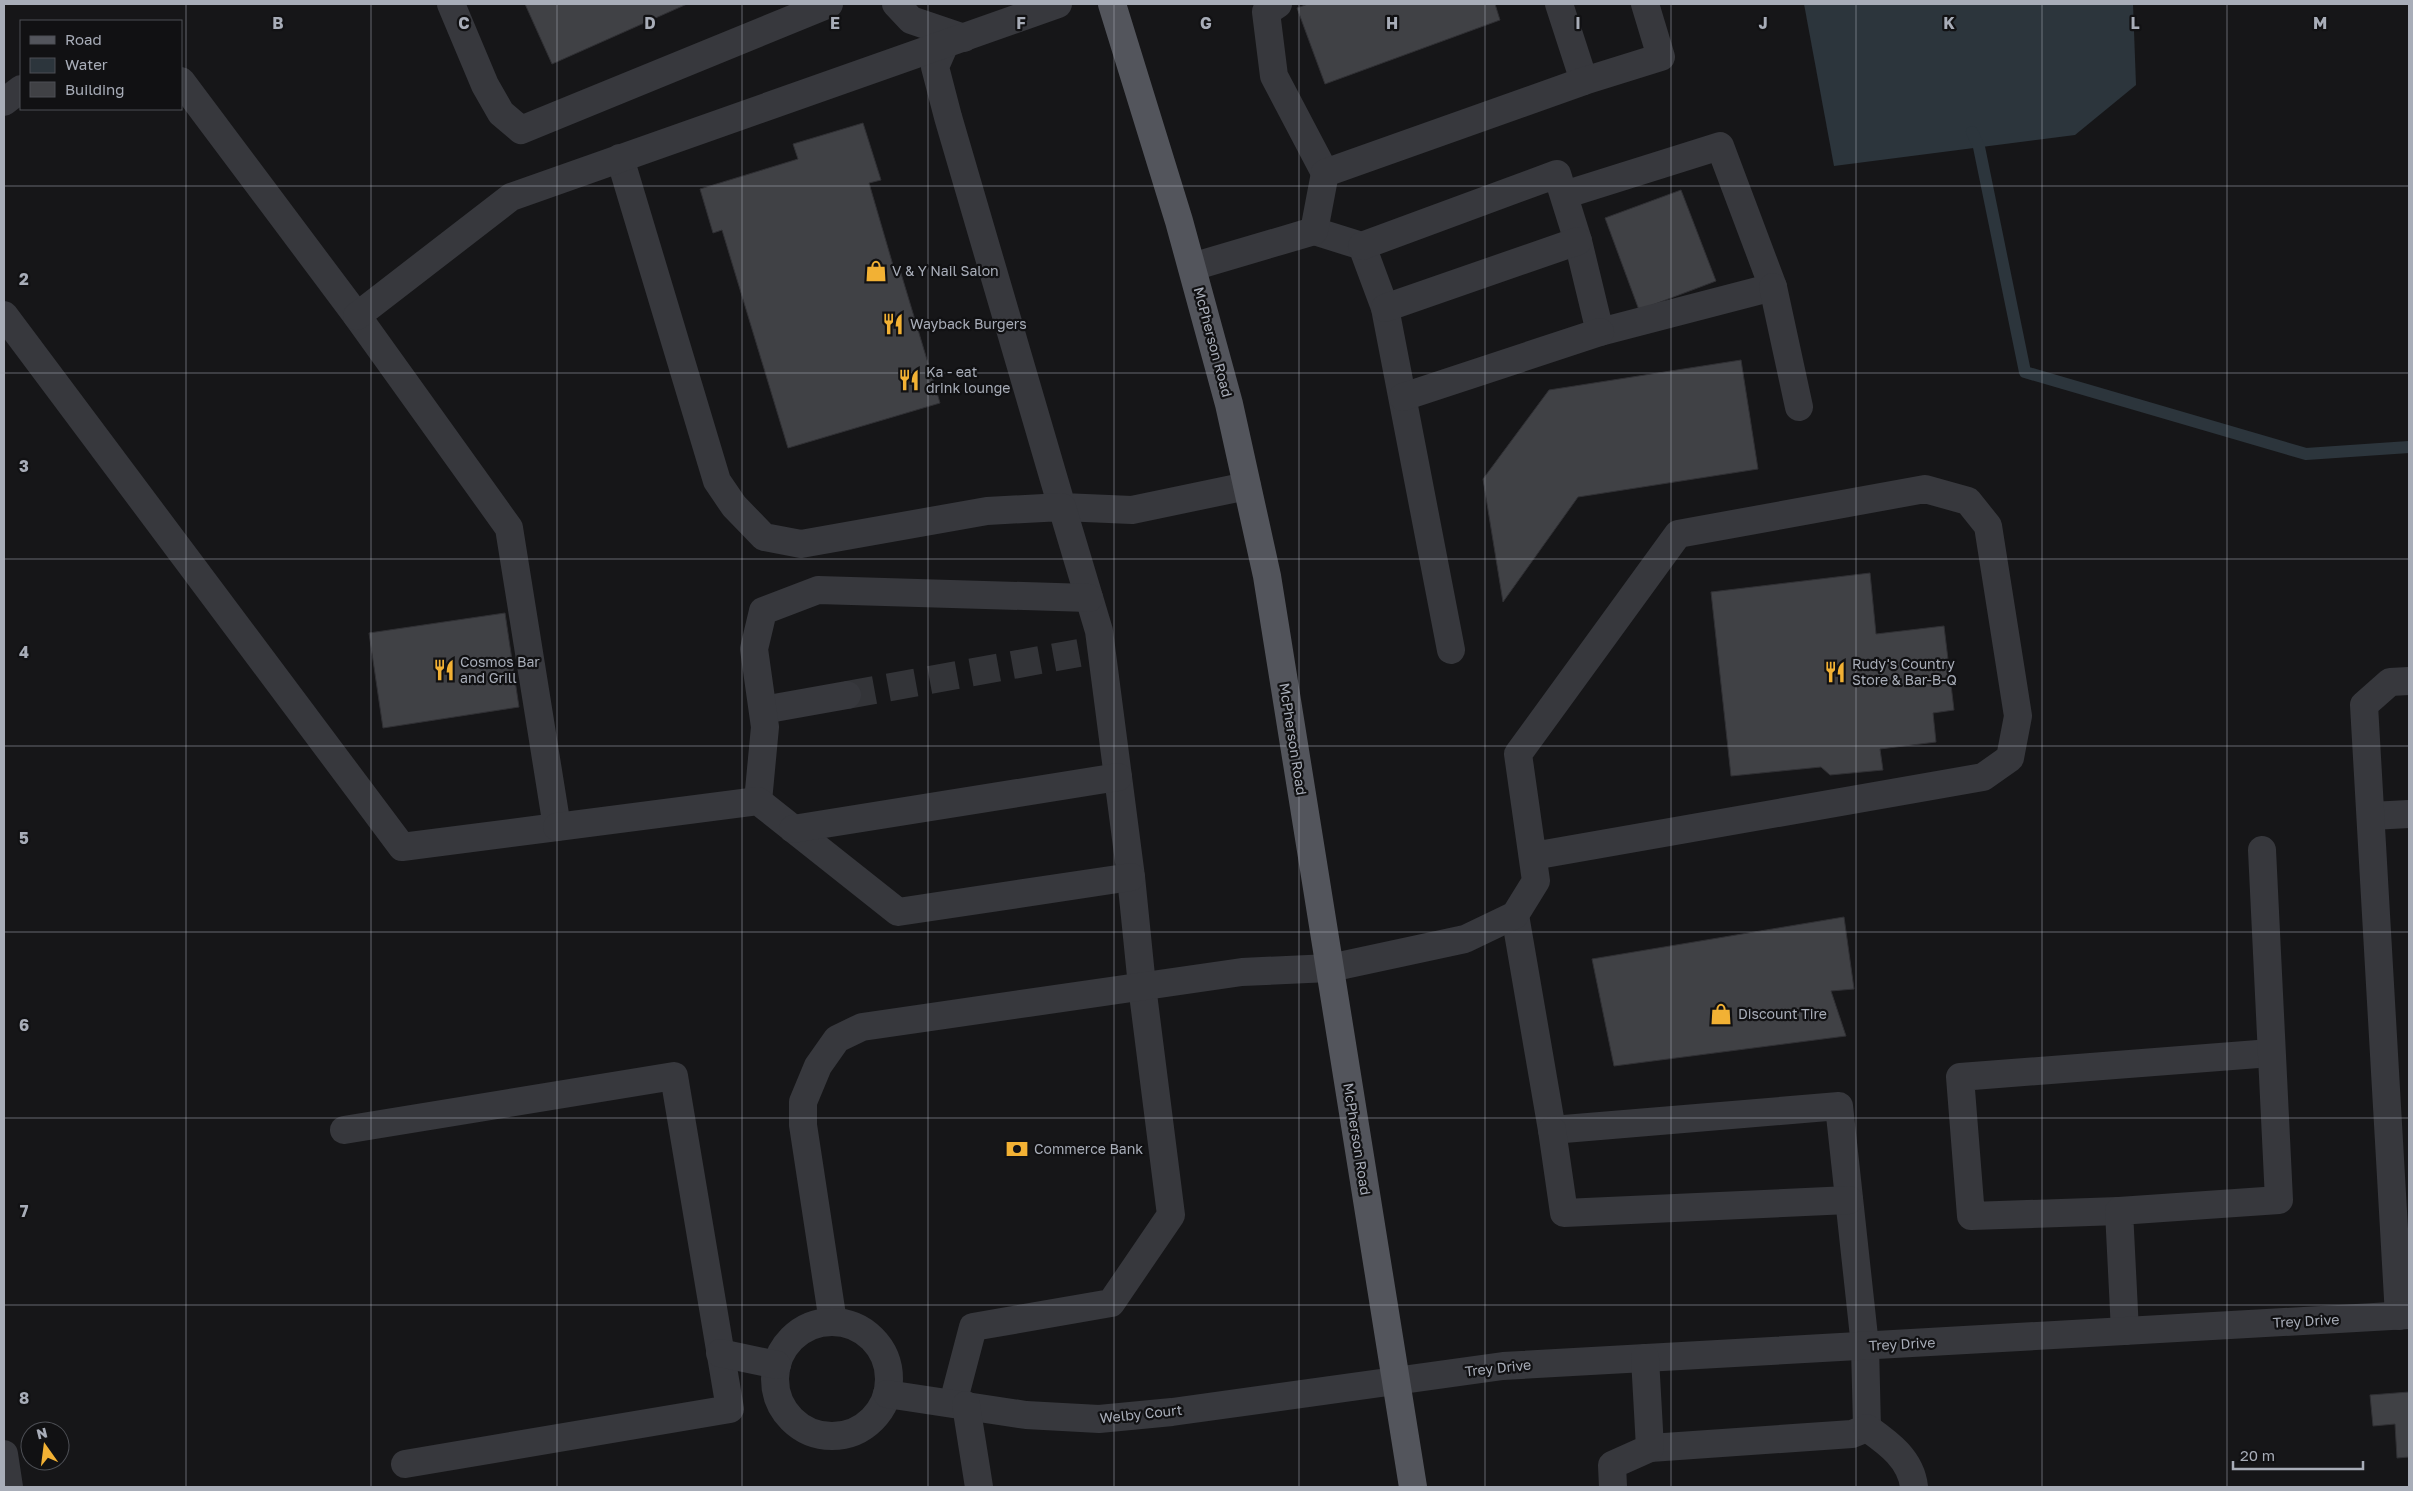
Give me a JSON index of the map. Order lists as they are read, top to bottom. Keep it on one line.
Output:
{"streets":{"main road":["McPherson Road"],"street":["Trey Drive","Welby Court"]},"crossings":[["McPherson Road","Trey Drive"],["McPherson Road","Welby Court"],["Trey Drive","Welby Court"]],"places":{"shop":["V & Y Nail Salon","Discount Tire"],"restaurant":["Wayback Burgers","Ka - eat drink lounge","Cosmos Bar and Grill","Rudy's Country Store & Bar-B-Q"],"bank":["Commerce Bank"]},"legend":["Road","Water","Building"],"scale_bar":"20 m","north":"top","grid":{"columns":["B","C","D","E","F","G","H","I","J","K","L","M"],"rows":["2","3","4","5","6","7","8"]}}
